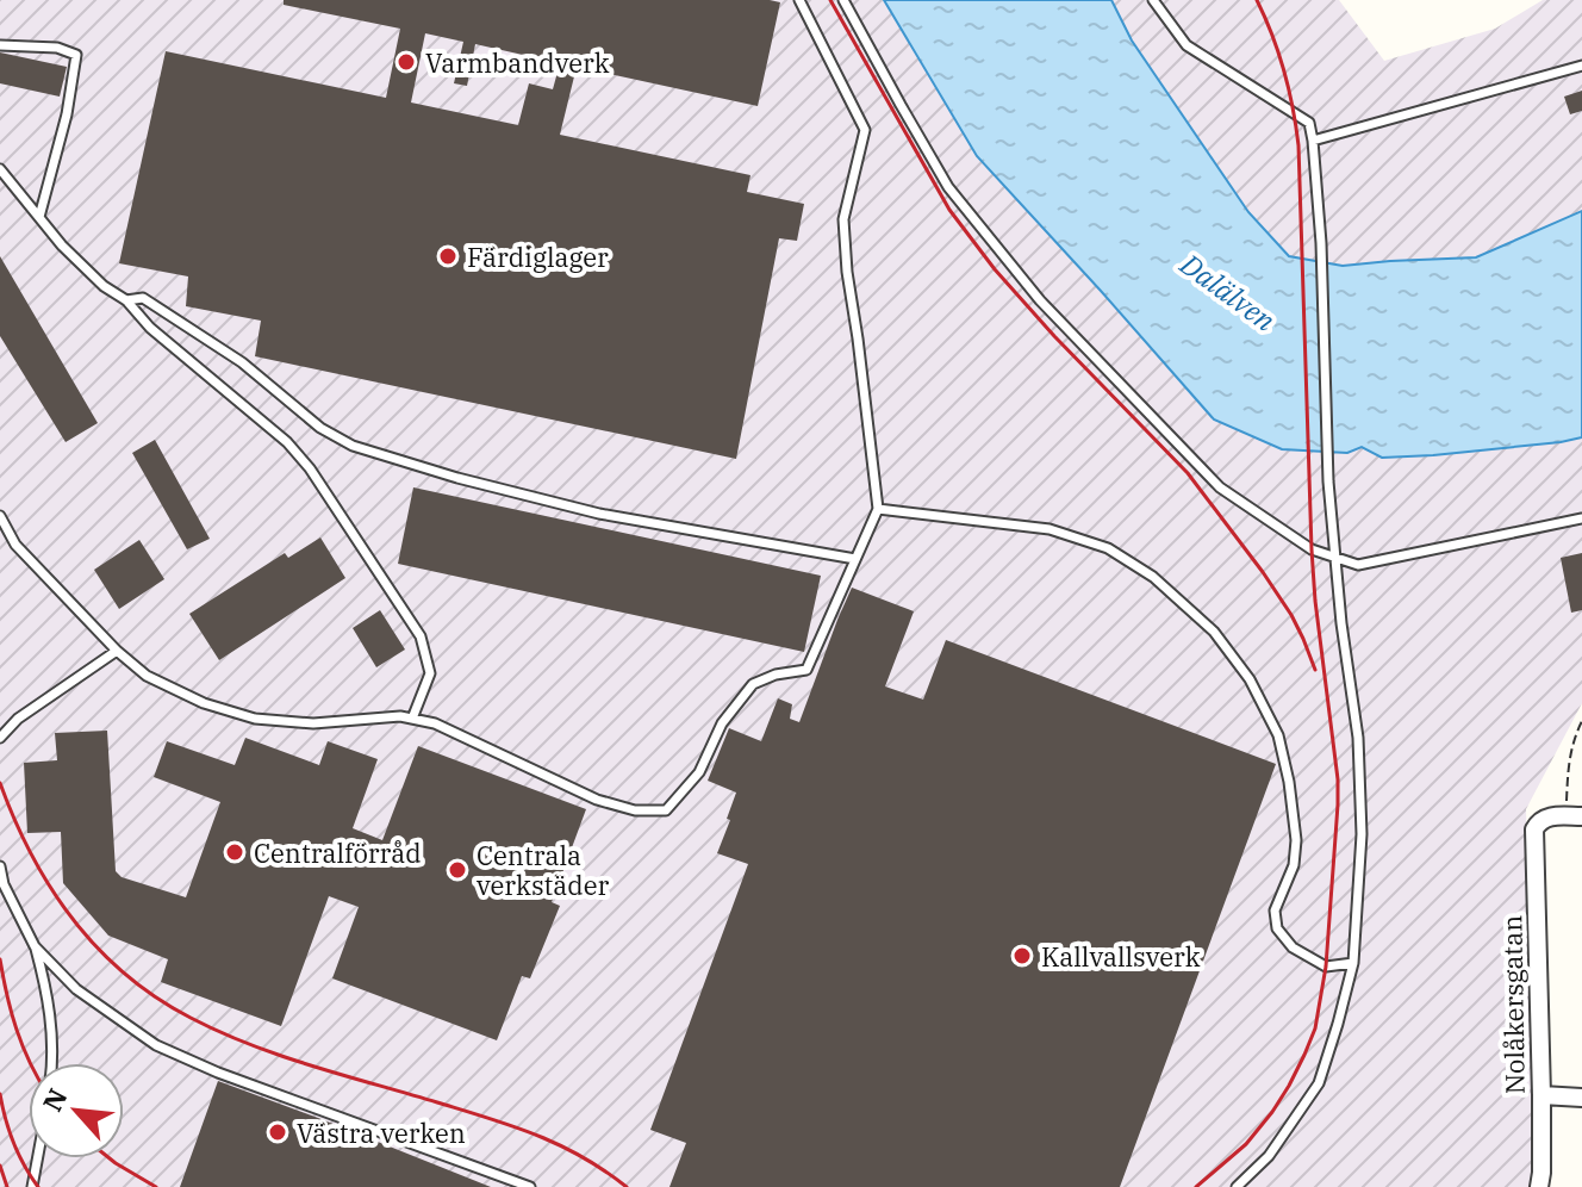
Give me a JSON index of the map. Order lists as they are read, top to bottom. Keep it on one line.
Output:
{"streets":{"street":["Nolåkersgatan"]},"water":["Dalälven"],"places":["Varmbandverk","Färdiglager","Centralförråd","Centrala verkstäder","Kallvallsverk","Västra verken"],"north":"top left"}
